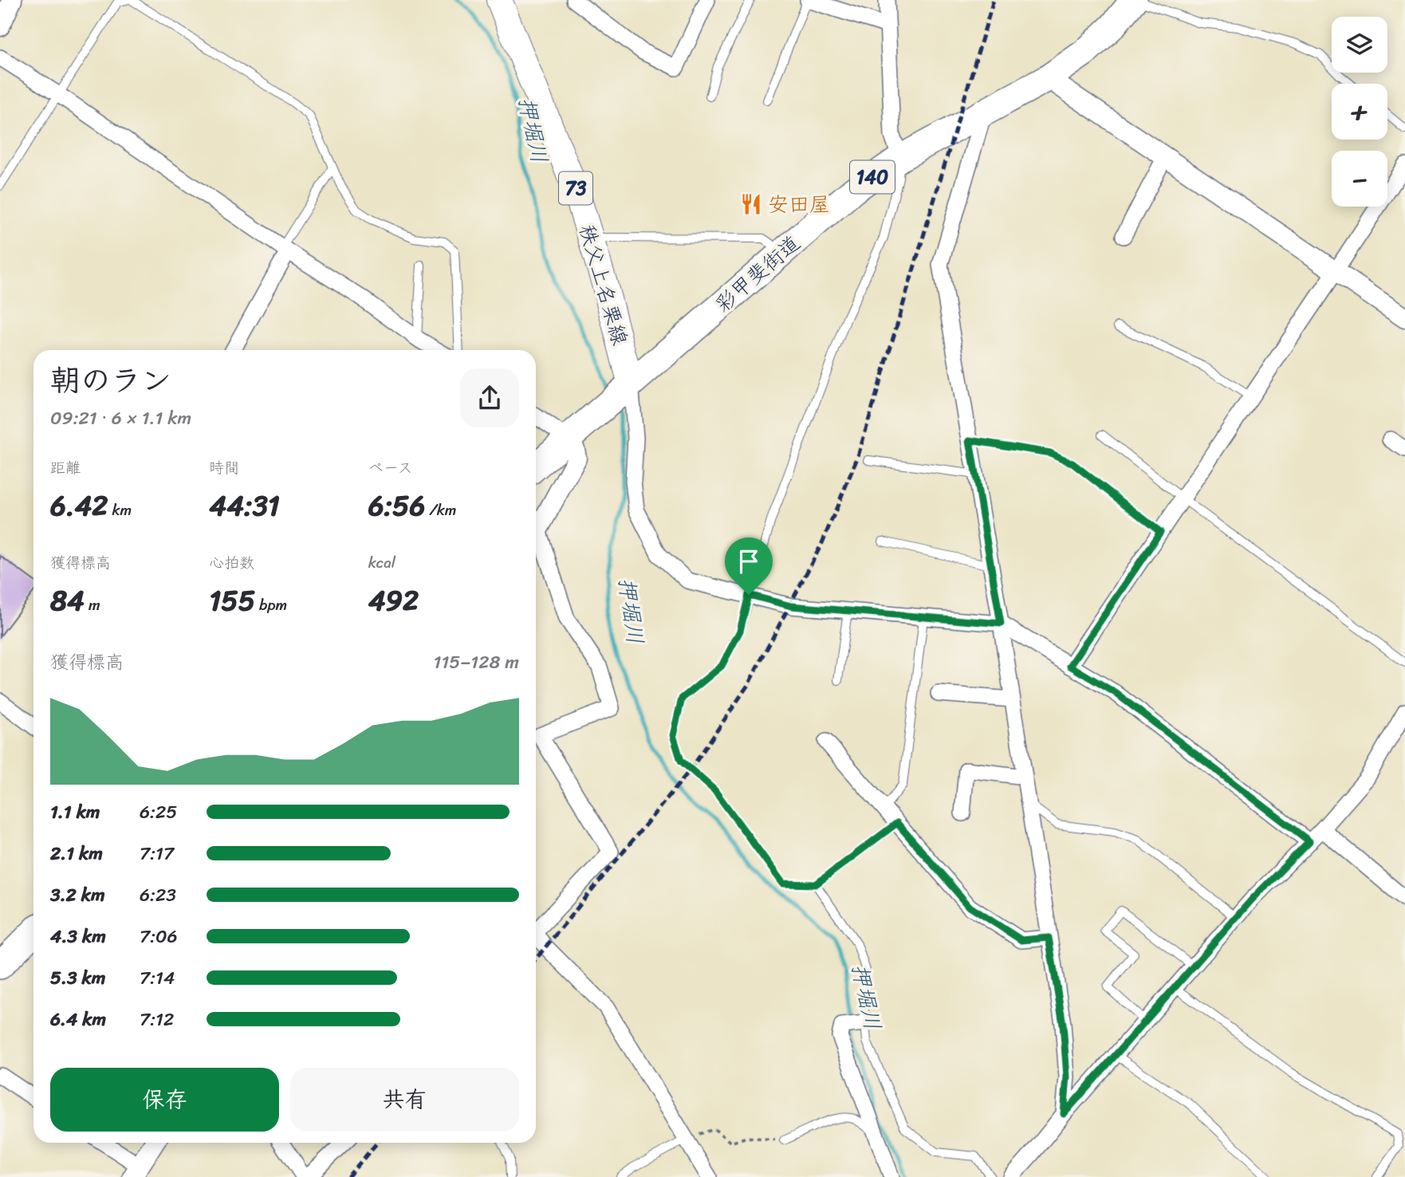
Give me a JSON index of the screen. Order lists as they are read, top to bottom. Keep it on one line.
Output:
{"streets":{"highway":["140","彩甲斐街道"],"main road":["73","秩父上名栗線"]},"crossings":[["彩甲斐街道","秩父上名栗線"]],"water":["押堀川"],"places":{"restaurant":["安田屋"]},"page":{"map_buttons":["+","−"],"heading":["朝のラン","09:21 · 6 × 1.1 km"],"stats":[["距離","6.42 km"],["時間","44:31"],["ペース","6:56 /km"],["獲得標高","84 m"],["心拍数","155 bpm"],["kcal","492"]],"chart":["獲得標高","115–128 m"],"list":[{"name":"1.1 km","note":"6:25"},{"name":"2.1 km","note":"7:17"},{"name":"3.2 km","note":"6:23"},{"name":"4.3 km","note":"7:06"},{"name":"5.3 km","note":"7:14"},{"name":"6.4 km","note":"7:12"}],"buttons":["保存","共有"]}}
